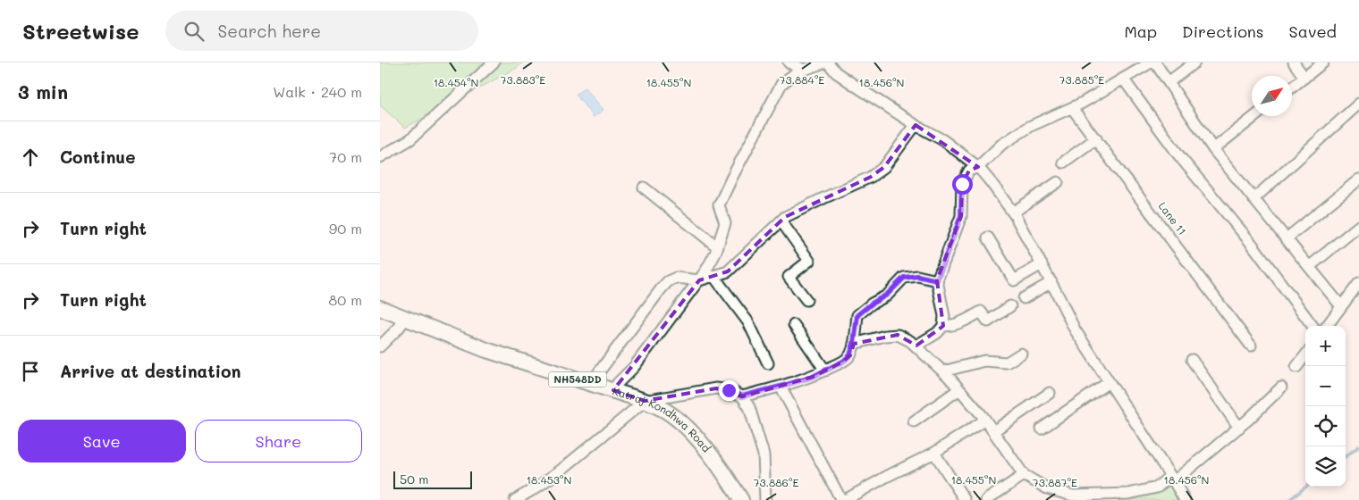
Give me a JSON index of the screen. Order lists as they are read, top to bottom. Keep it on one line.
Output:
{"streets":{"highway":["NH548DD","Katraj-Kondhwa Road"],"street":["Lane 11"]},"scale_bar":"50 m","north":"top right","page":{"header":"Streetwise","search":"Search here","nav":["Map","Directions","Saved"],"heading":["3 min","Walk · 240 m"],"list":[["Continue","70 m"],["Turn right","90 m"],["Turn right","80 m"],"Arrive at destination"],"map_buttons":["+","−"],"buttons":["Save","Share"],"scale":"50 m"},"coordinates":["73.883°E","73.884°E","73.885°E","18.454°N","18.455°N","18.456°N","18.453°N","73.886°E","73.887°E"]}
